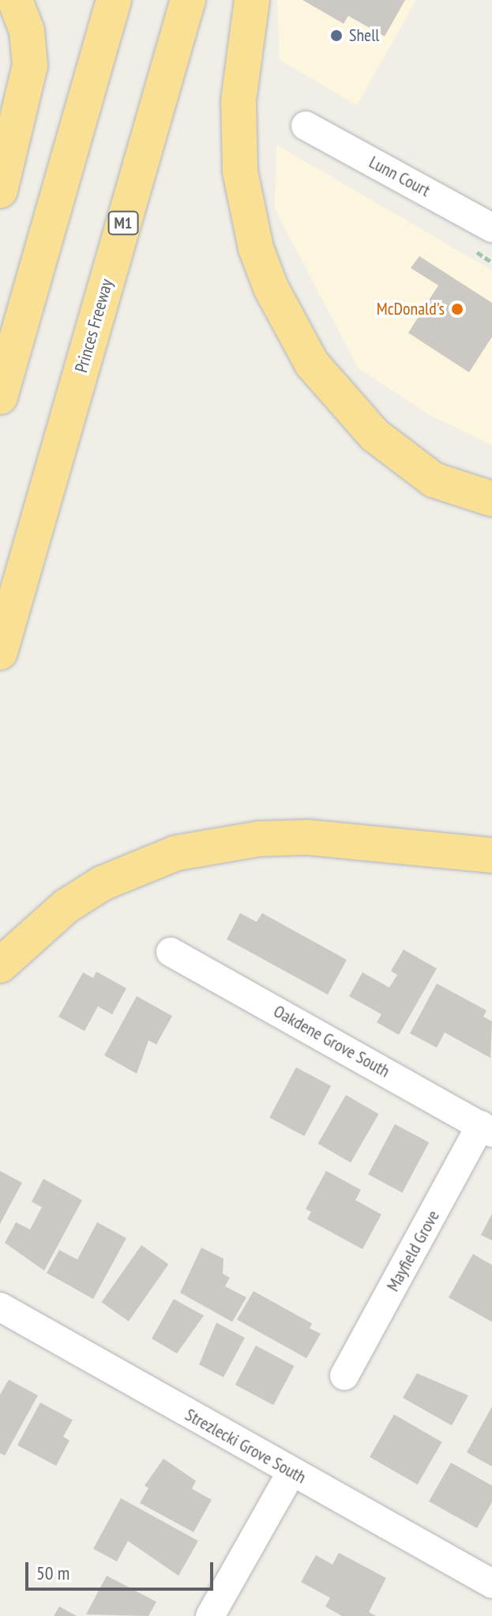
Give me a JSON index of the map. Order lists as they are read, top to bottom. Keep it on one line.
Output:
{"streets":{"highway":["M1","Princes Freeway"],"street":["Lunn Court","Oakdene Grove South","Mayfield Grove","Strezlecki Grove South"]},"crossings":[["Oakdene Grove South","Mayfield Grove"]],"places":["Shell","McDonald's"],"scale_bar":"50 m"}
